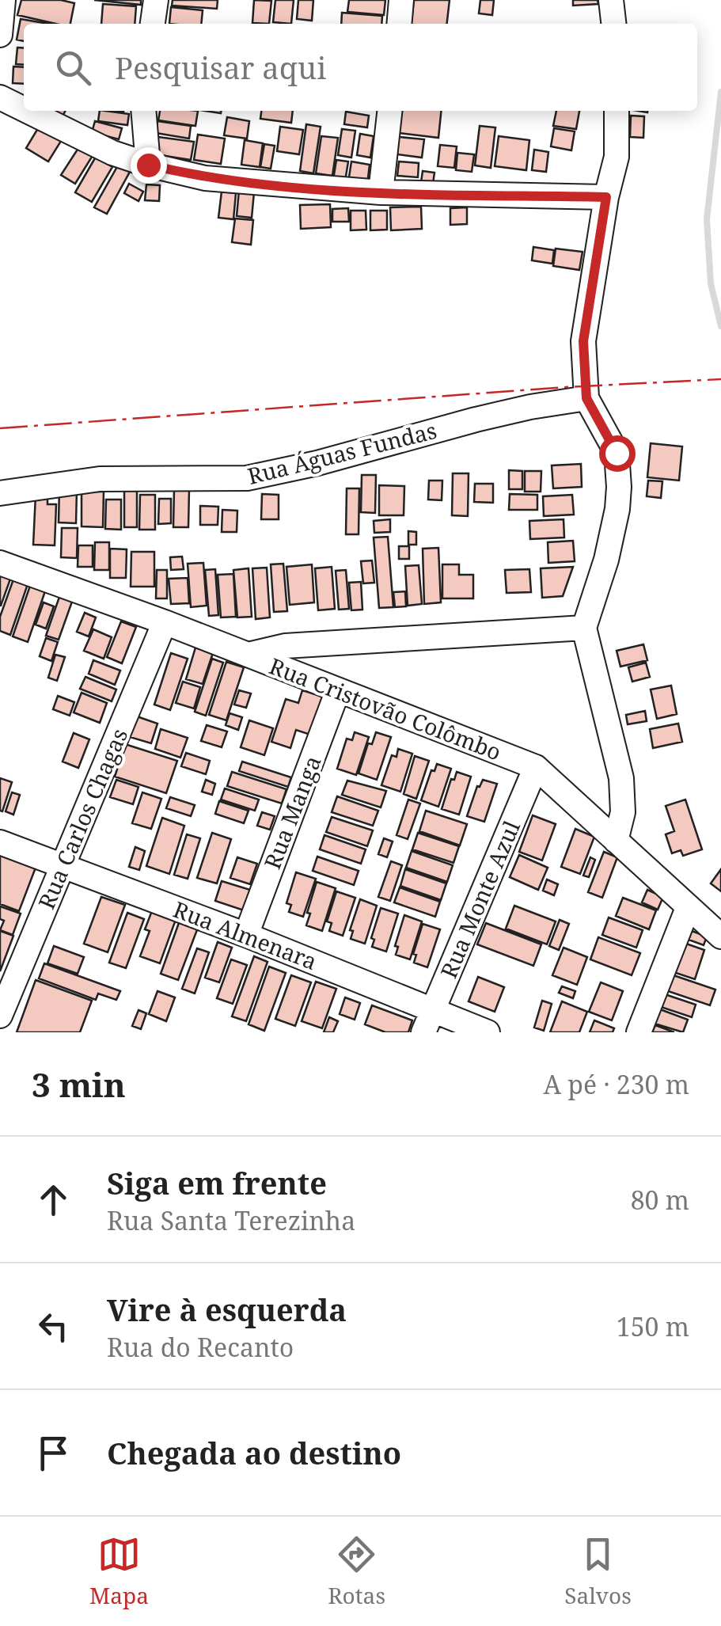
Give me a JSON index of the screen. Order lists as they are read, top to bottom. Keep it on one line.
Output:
{"streets":{"street":["Rua Águas Fundas","Rua Cristovão Colômbo","Rua Manga","Rua Carlos Chagas","Rua Monte Azul","Rua Almenara"]},"crossings":[["Rua Cristovão Colômbo","Rua Manga"],["Rua Cristovão Colômbo","Rua Carlos Chagas"],["Rua Cristovão Colômbo","Rua Monte Azul"],["Rua Manga","Rua Almenara"],["Rua Carlos Chagas","Rua Almenara"],["Rua Monte Azul","Rua Almenara"]],"page":{"search":"Pesquisar aqui","heading":["3 min","A pé · 230 m"],"list":[["Siga em frente","Rua Santa Terezinha","80 m"],["Vire à esquerda","Rua do Recanto","150 m"],"Chegada ao destino"],"nav":["Mapa","Rotas","Salvos"]}}
